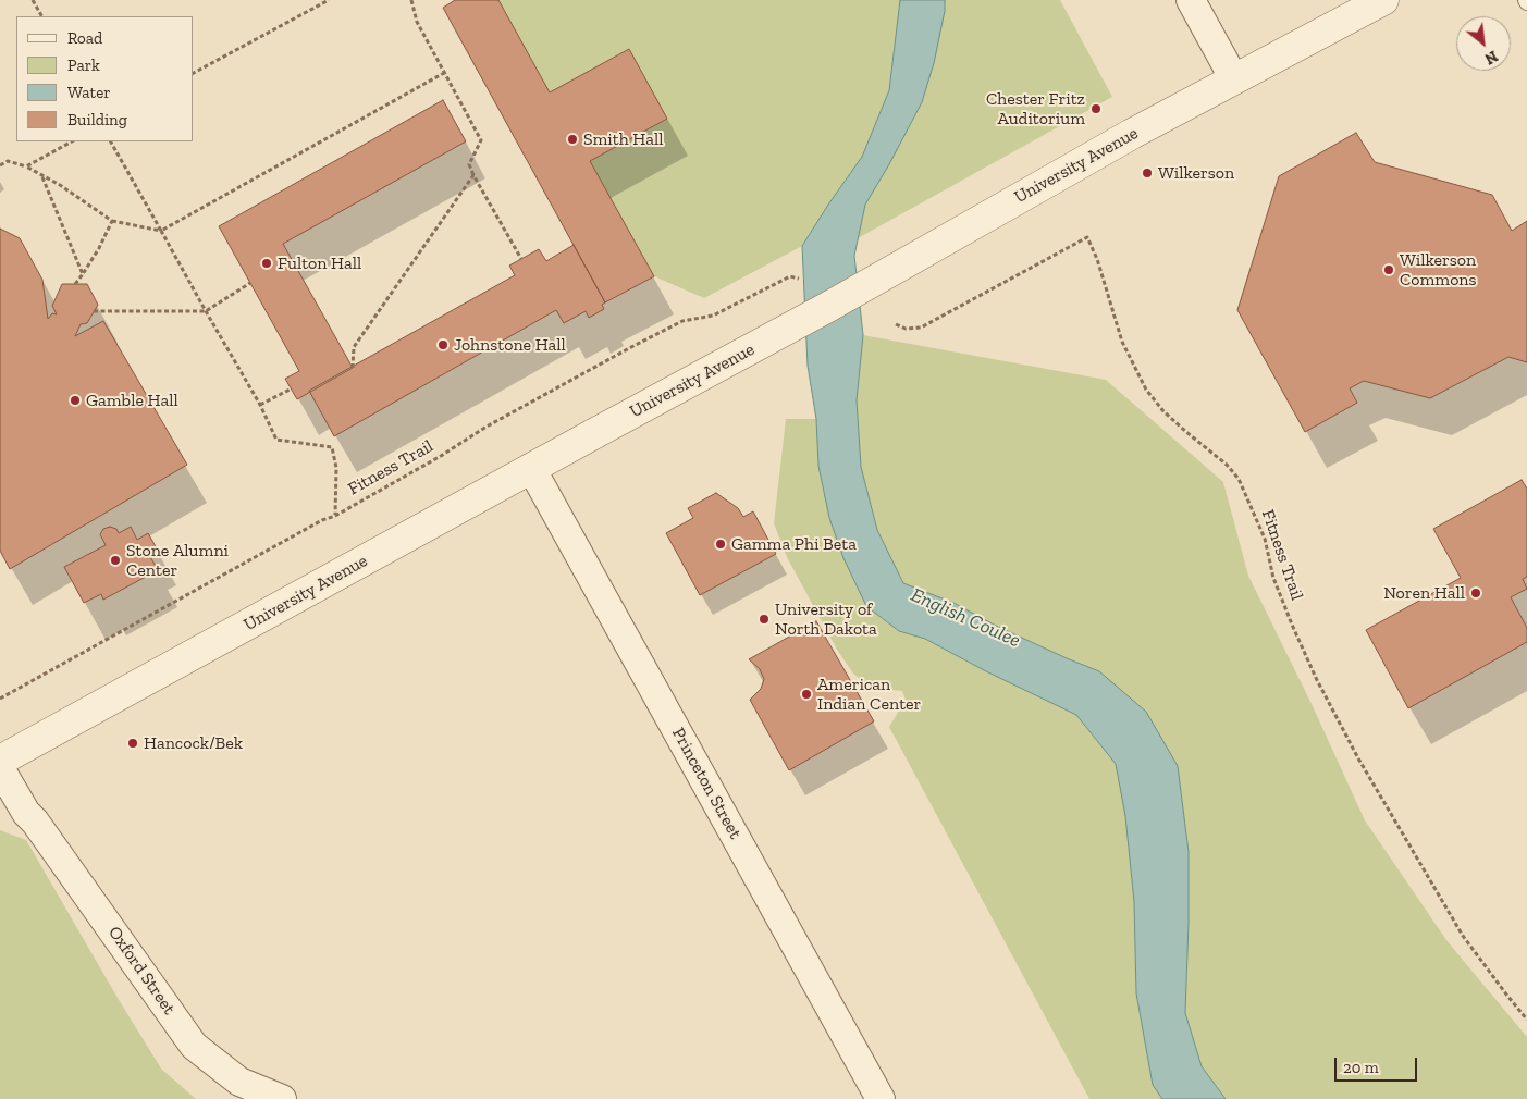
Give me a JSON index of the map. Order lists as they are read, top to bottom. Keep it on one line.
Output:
{"streets":{"street":["University Avenue","Princeton Street","Oxford Street"],"path":["Fitness Trail"]},"crossings":[["University Avenue","Princeton Street"]],"water":["English Coulee"],"places":["Chester Fritz Auditorium","Smith Hall","Wilkerson","Fulton Hall","Wilkerson Commons","Johnstone Hall","Gamble Hall","Gamma Phi Beta","Stone Alumni Center","Noren Hall","University of North Dakota","American Indian Center","Hancock/Bek"],"legend":["Road","Park","Water","Building"],"scale_bar":"20 m","north":"bottom right"}
